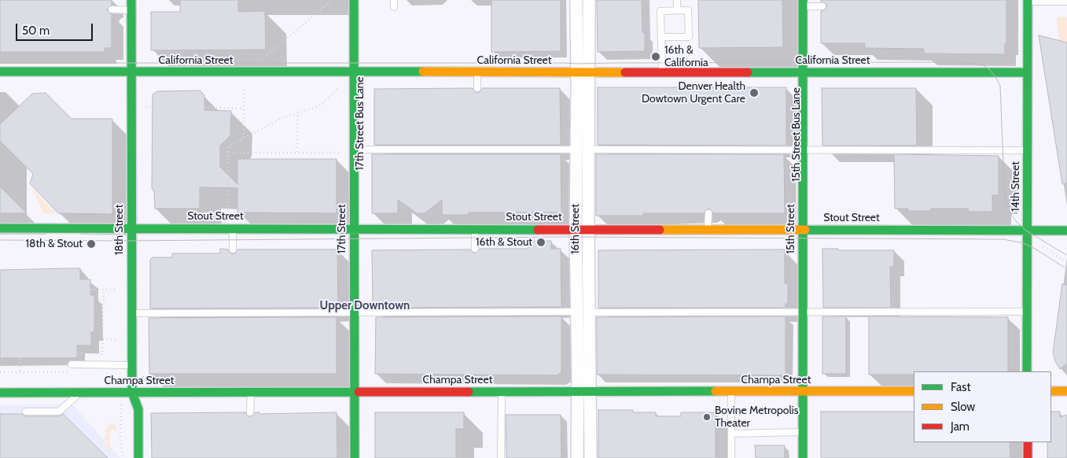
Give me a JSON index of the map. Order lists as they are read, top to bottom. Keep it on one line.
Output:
{"streets":{"main road":["California Street","14th Street","Stout Street","17th Street","15th Street","18th Street","Champa Street"],"street":["16th Street"],"lane":["17th Street Bus Lane","15th Street Bus Lane"]},"crossings":[["California Street","17th Street Bus Lane"],["California Street","15th Street Bus Lane"],["California Street","14th Street"],["California Street","17th Street"],["California Street","16th Street"],["California Street","15th Street"],["California Street","18th Street"],["17th Street Bus Lane","17th Street"],["15th Street Bus Lane","Stout Street"],["15th Street Bus Lane","15th Street"],["14th Street","Stout Street"],["Stout Street","17th Street"],["Stout Street","16th Street"],["Stout Street","15th Street"],["Stout Street","18th Street"],["17th Street","Champa Street"],["16th Street","Champa Street"],["15th Street","Champa Street"],["18th Street","Champa Street"]],"districts":["Upper Downtown"],"places":["16th & California","Denver Health Dowtown Urgent Care","16th & Stout","18th & Stout","Bovine Metropolis Theater"],"legend":["Fast","Slow","Jam"],"scale_bar":"50 m"}
